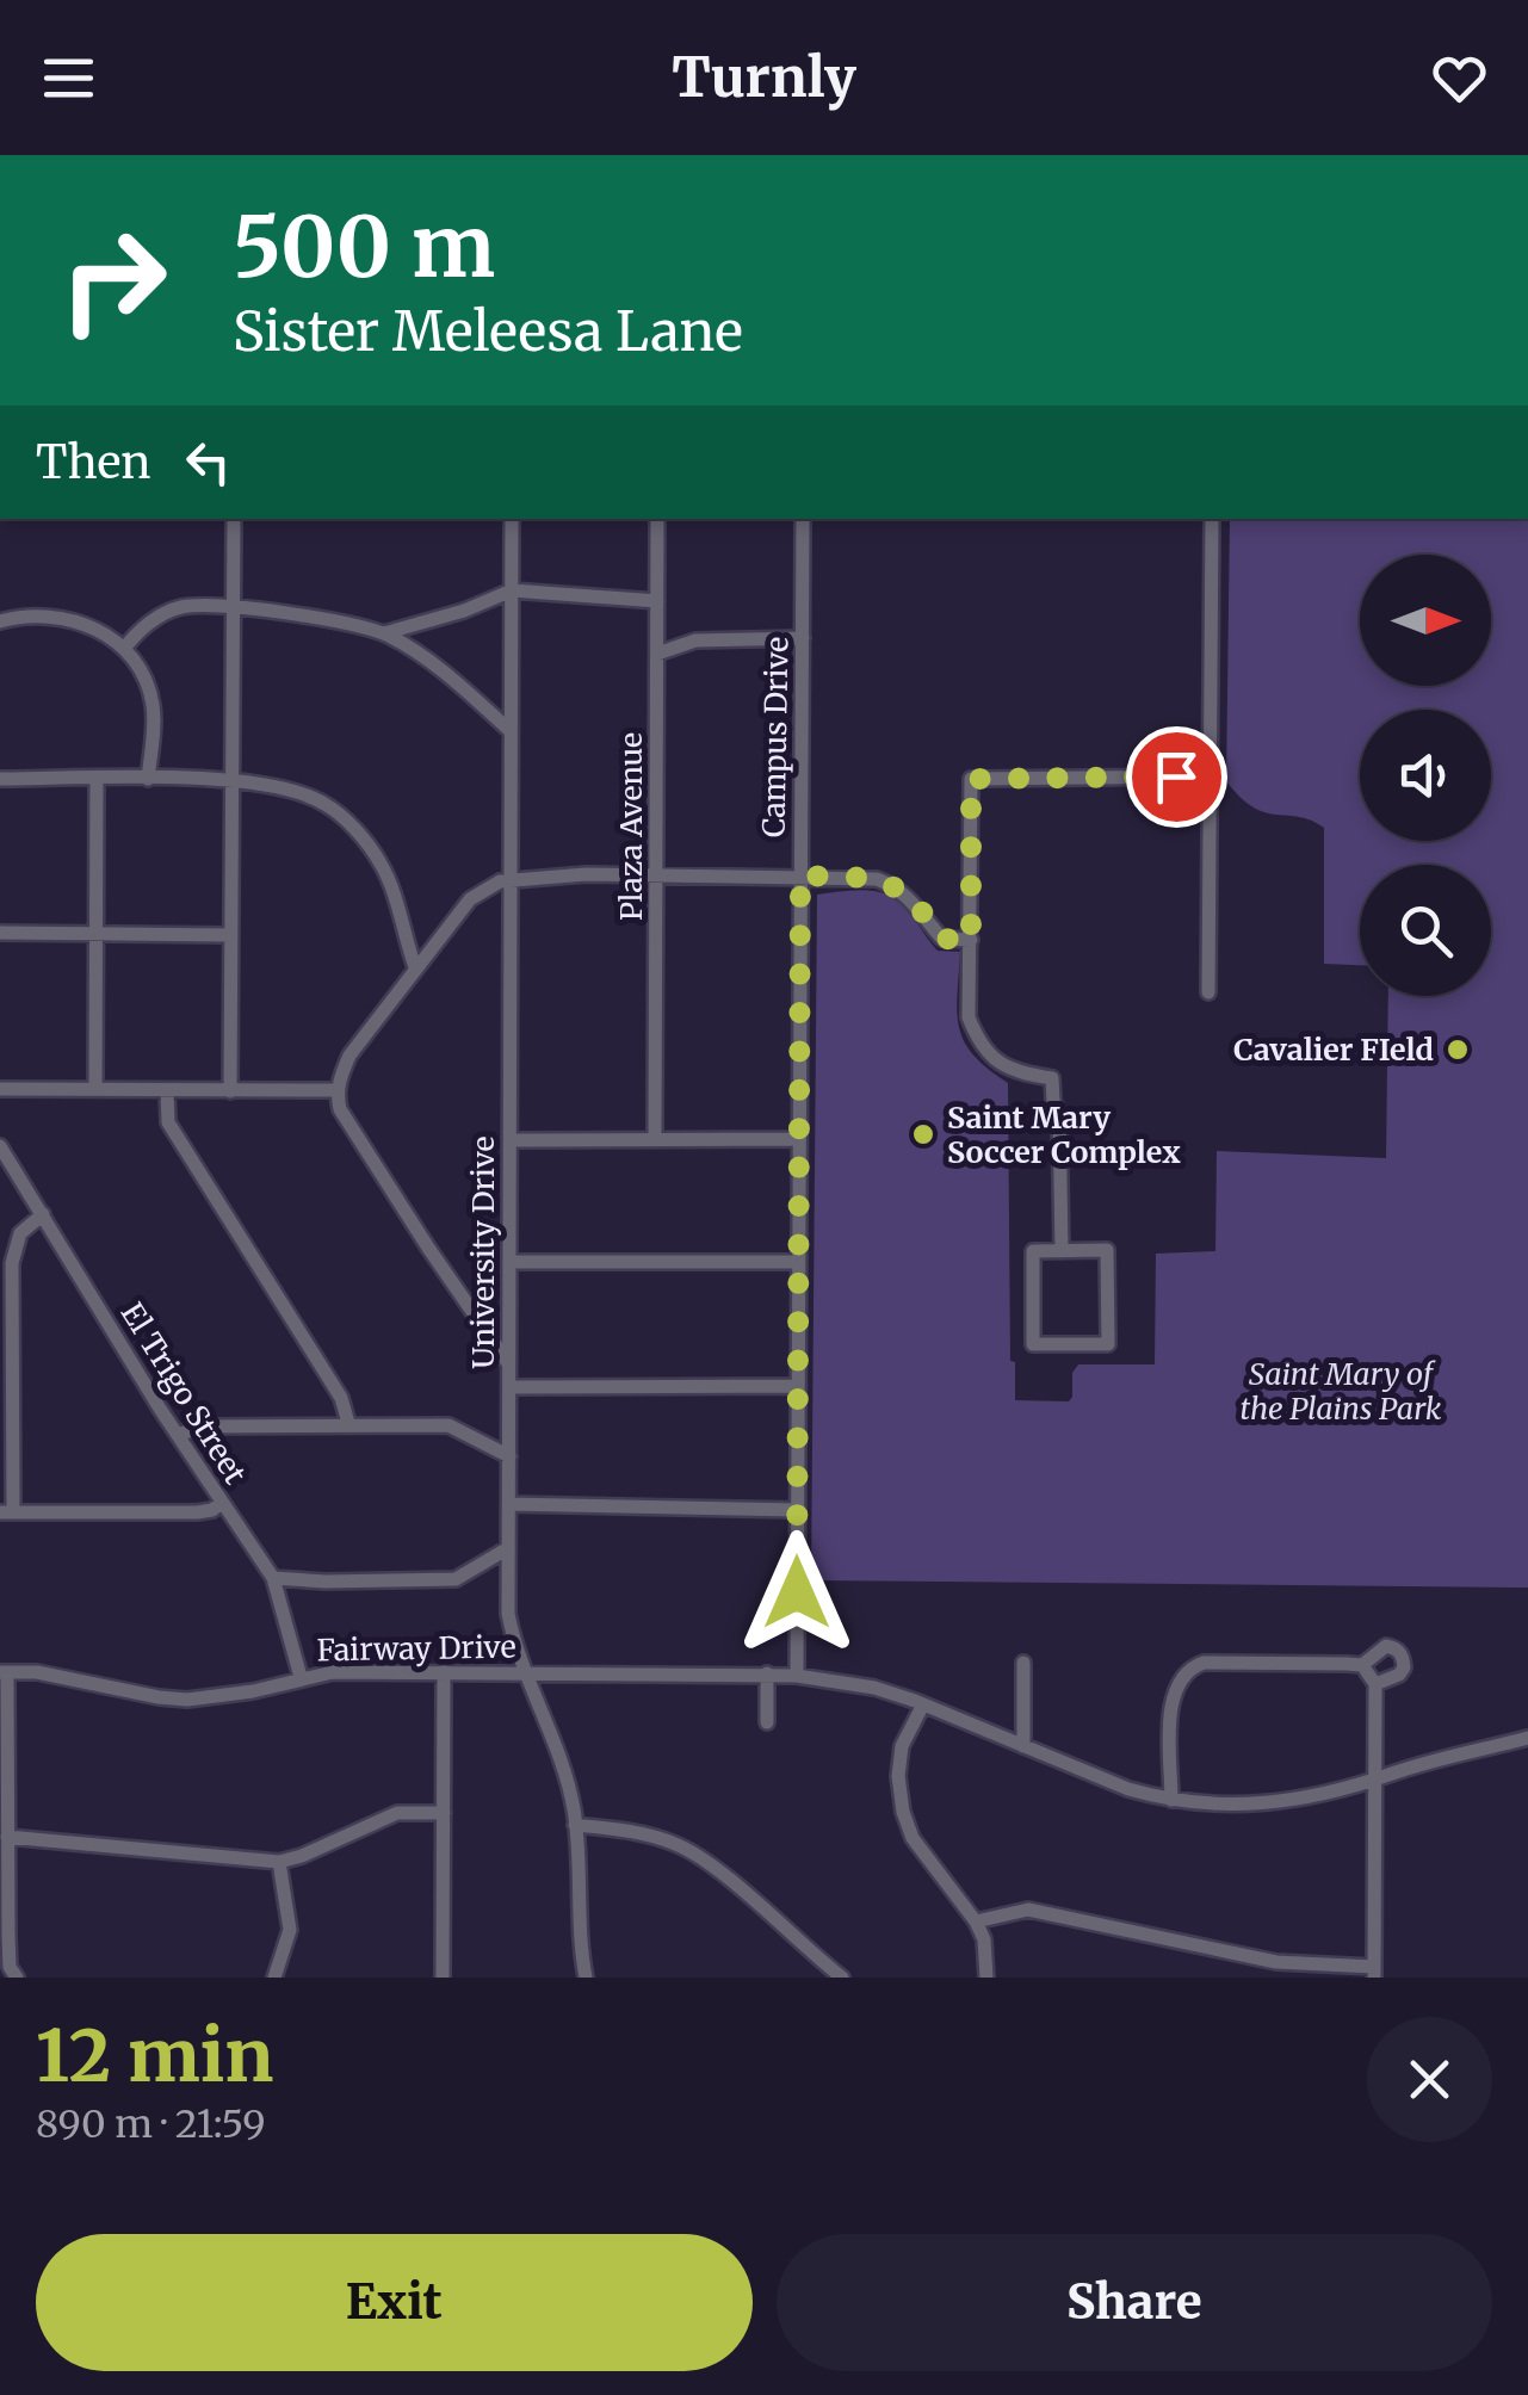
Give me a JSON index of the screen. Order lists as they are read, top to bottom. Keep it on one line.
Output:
{"streets":{"street":["Campus Drive","Plaza Avenue","University Drive","El Trigo Street","Fairway Drive"]},"crossings":[["Campus Drive","Fairway Drive"],["University Drive","Fairway Drive"],["El Trigo Street","Fairway Drive"]],"parks":["Saint Mary of the Plains Park"],"places":["Cavalier FIeld","Saint Mary Soccer Complex"],"north":"right","page":{"header":"Turnly","turn":["500 m","Sister Meleesa Lane"],"then":"Then","heading":["12 min","890 m · 21:59"],"buttons":["Exit","Share"]}}
